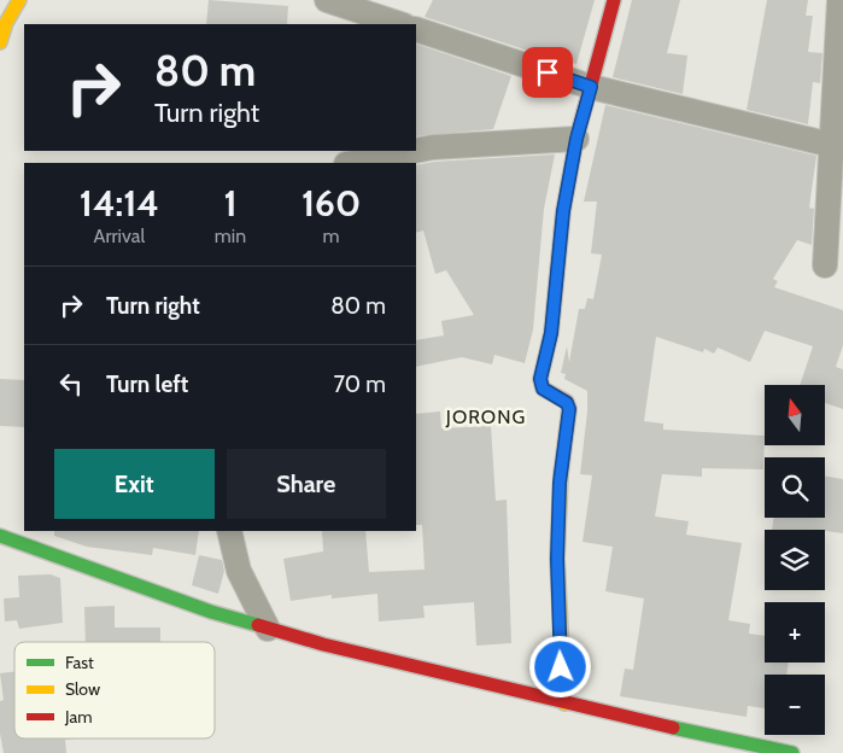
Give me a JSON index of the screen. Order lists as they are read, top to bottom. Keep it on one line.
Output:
{"districts":["JORONG"],"legend":["Fast","Slow","Jam"],"north":"top","page":{"turn":["80 m","Turn right"],"eta":["14:14","Arrival","1","min","160","m"],"list":[{"name":"Turn right","value":"80 m"},{"name":"Turn left","value":"70 m"}],"map_buttons":["+","−"],"buttons":["Exit","Share"]}}
